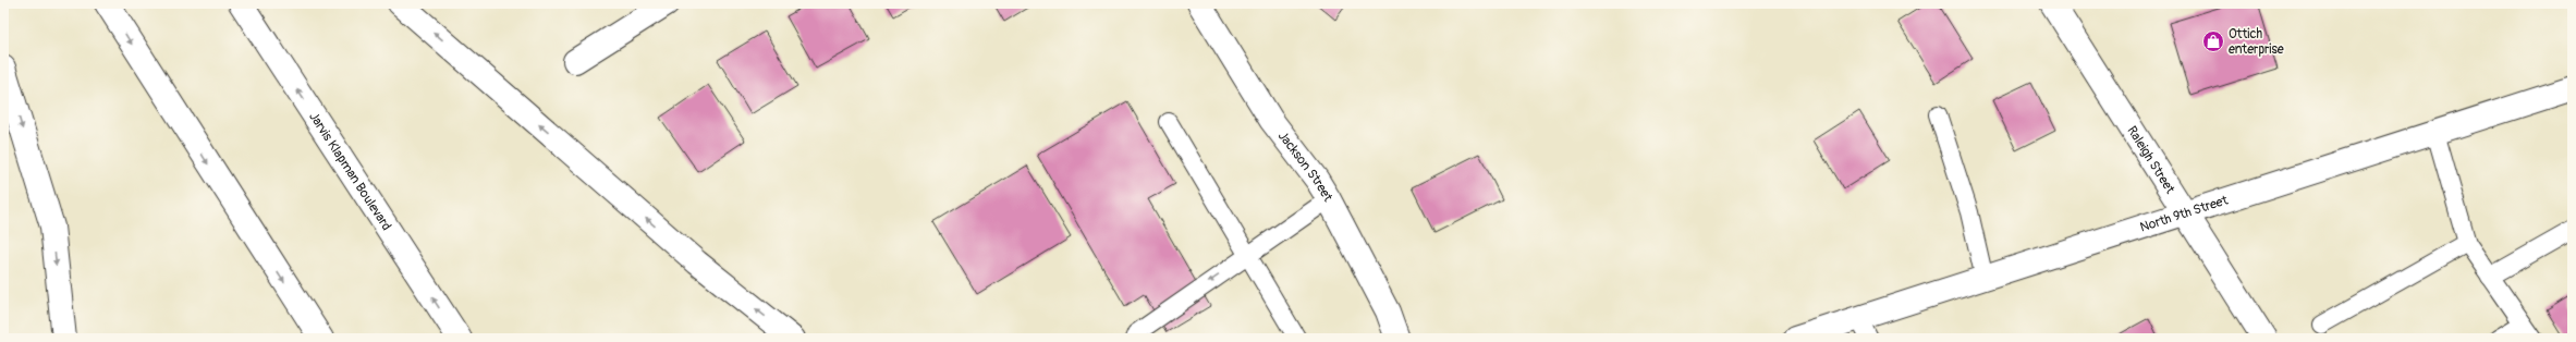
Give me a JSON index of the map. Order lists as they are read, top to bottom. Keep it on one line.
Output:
{"streets":{"main road":["Raleigh Street","Jackson Street","Jarvis Klapman Boulevard","North 9th Street"]},"crossings":[["Raleigh Street","North 9th Street"]],"places":{"shop":["Ottich enterprise"]}}
